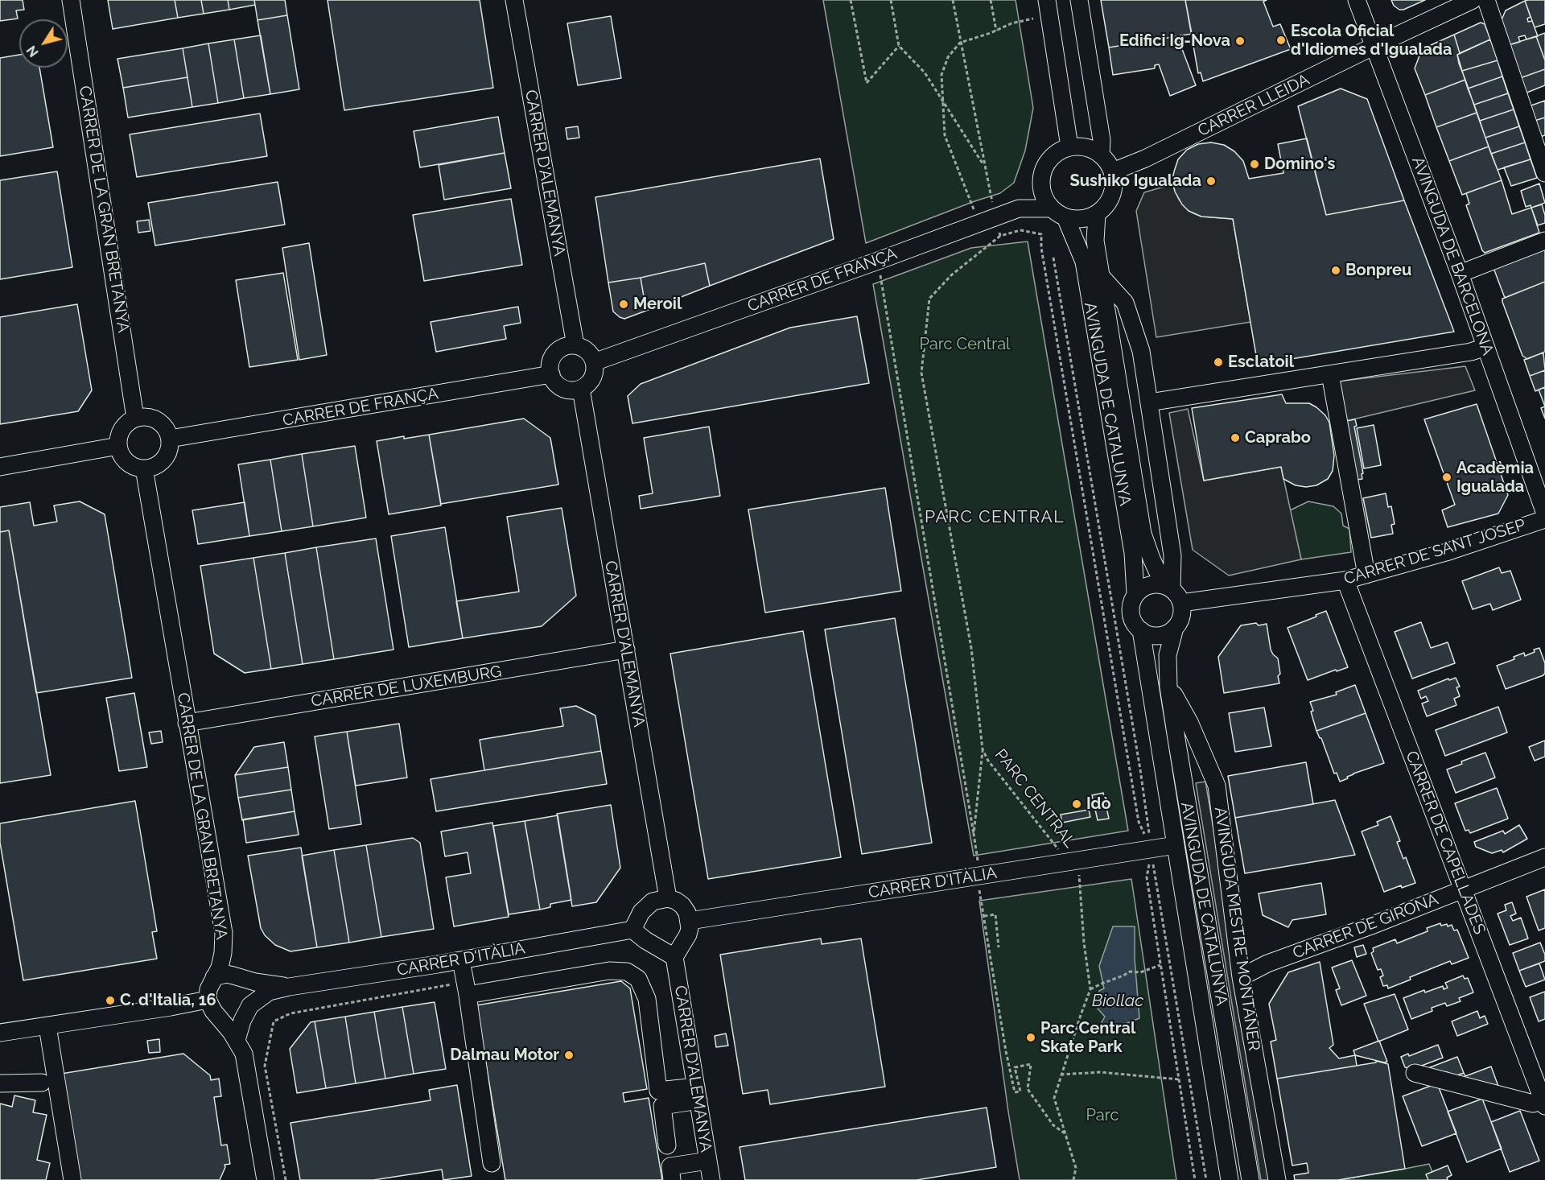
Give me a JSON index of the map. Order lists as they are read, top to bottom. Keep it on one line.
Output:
{"streets":{"street":["CARRER LLEIDA","CARRER D'ALEMANYA","CARRER DE LA GRAN BRETANYA","AVINGUDA DE BARCELONA","CARRER DE FRANÇA","AVINGUDA DE CATALUNYA","CARRER DE SANT JOSEP","CARRER DE LUXEMBURG","CARRER DE CAPELLADES","CARRER D'ITÀLIA","CARRER DE GIRONA","AVINGUDA MESTRE MONTANER"],"path":["PARC CENTRAL"]},"crossings":[["CARRER LLEIDA","AVINGUDA DE BARCELONA"],["CARRER LLEIDA","CARRER DE FRANÇA"],["CARRER LLEIDA","AVINGUDA DE CATALUNYA"],["CARRER D'ALEMANYA","CARRER DE FRANÇA"],["CARRER D'ALEMANYA","CARRER DE LUXEMBURG"],["CARRER D'ALEMANYA","CARRER D'ITÀLIA"],["CARRER DE LA GRAN BRETANYA","CARRER DE FRANÇA"],["CARRER DE LA GRAN BRETANYA","CARRER DE LUXEMBURG"],["CARRER DE LA GRAN BRETANYA","CARRER D'ITÀLIA"],["CARRER DE FRANÇA","AVINGUDA DE CATALUNYA"],["AVINGUDA DE CATALUNYA","CARRER DE SANT JOSEP"],["AVINGUDA DE CATALUNYA","CARRER D'ITÀLIA"],["AVINGUDA DE CATALUNYA","AVINGUDA MESTRE MONTANER"],["CARRER DE SANT JOSEP","CARRER DE CAPELLADES"],["PARC CENTRAL","CARRER D'ITÀLIA"],["CARRER DE CAPELLADES","CARRER DE GIRONA"],["CARRER DE GIRONA","AVINGUDA MESTRE MONTANER"]],"districts":["PARC CENTRAL"],"water":["Biollac"],"parks":["Parc Central","Parc"],"places":["Escola Oficial d'Idiomes d'Igualada","Edifici Ig-Nova","Domino's","Sushiko Igualada","Bonpreu","Meroil","Esclatoil","Caprabo","Acadèmia Igualada","Idò","C. d'Italia, 16","Parc Central Skate Park","Dalmau Motor"],"north":"bottom left"}
